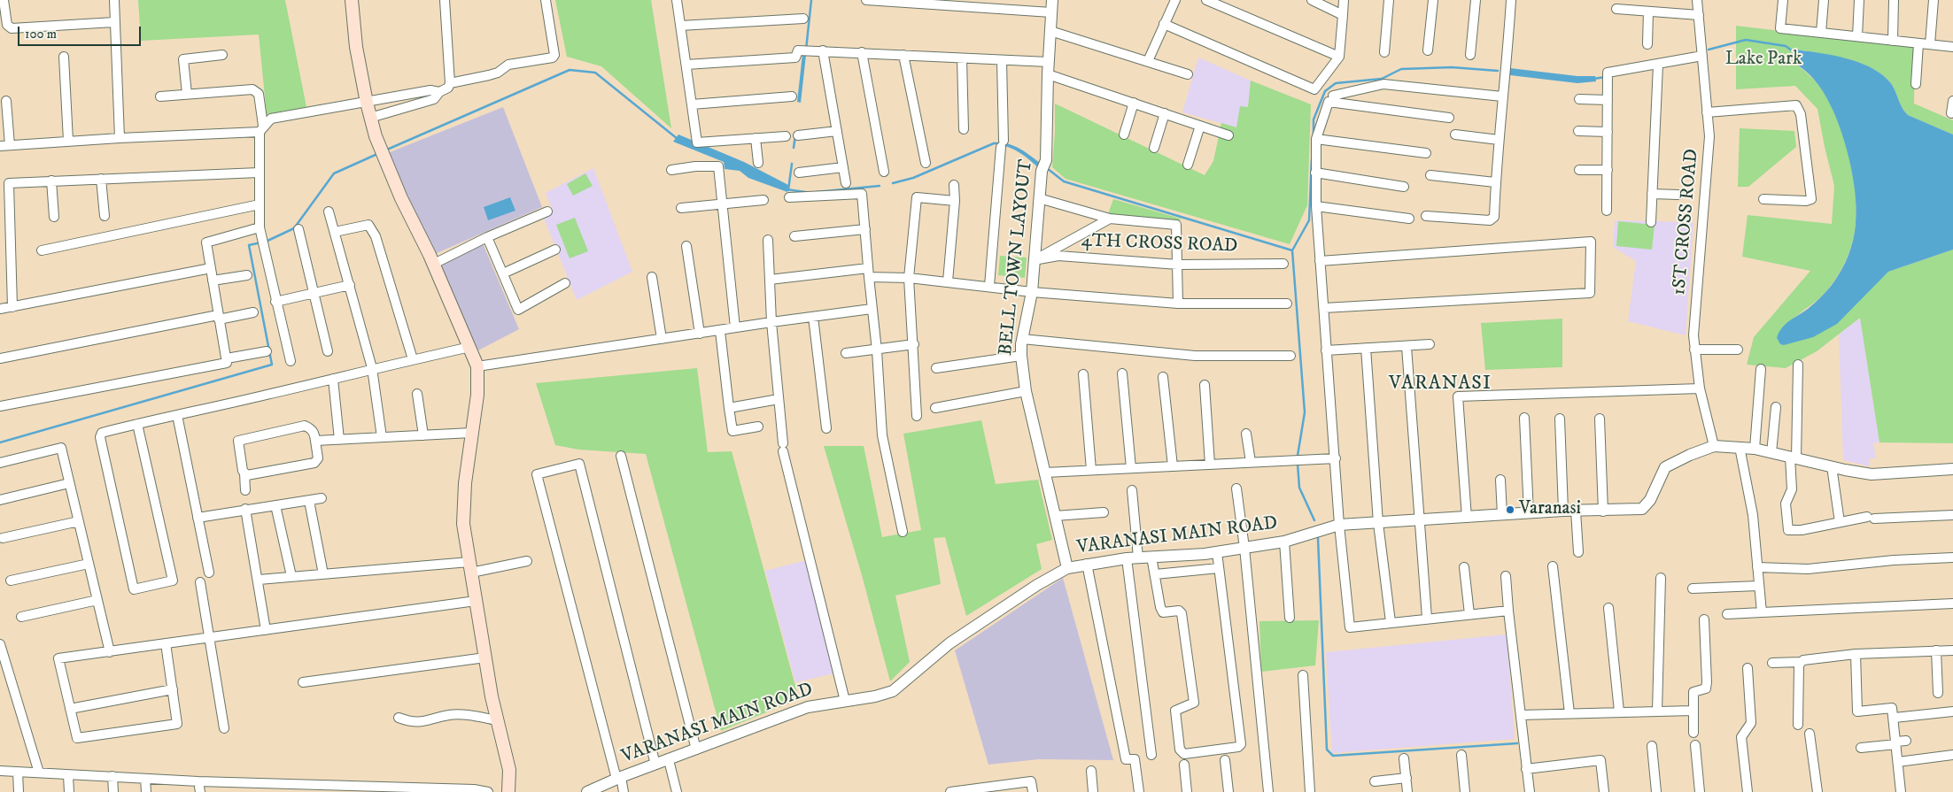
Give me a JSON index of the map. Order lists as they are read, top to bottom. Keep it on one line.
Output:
{"streets":{"street":["1ST CROSS ROAD","4TH CROSS ROAD","BELL TOWN LAYOUT","VARANASI MAIN ROAD"]},"crossings":[["1ST CROSS ROAD","VARANASI MAIN ROAD"],["4TH CROSS ROAD","BELL TOWN LAYOUT"],["BELL TOWN LAYOUT","VARANASI MAIN ROAD"]],"districts":["VARANASI"],"parks":["Lake Park"],"places":["Varanasi"],"scale_bar":"100 m"}
